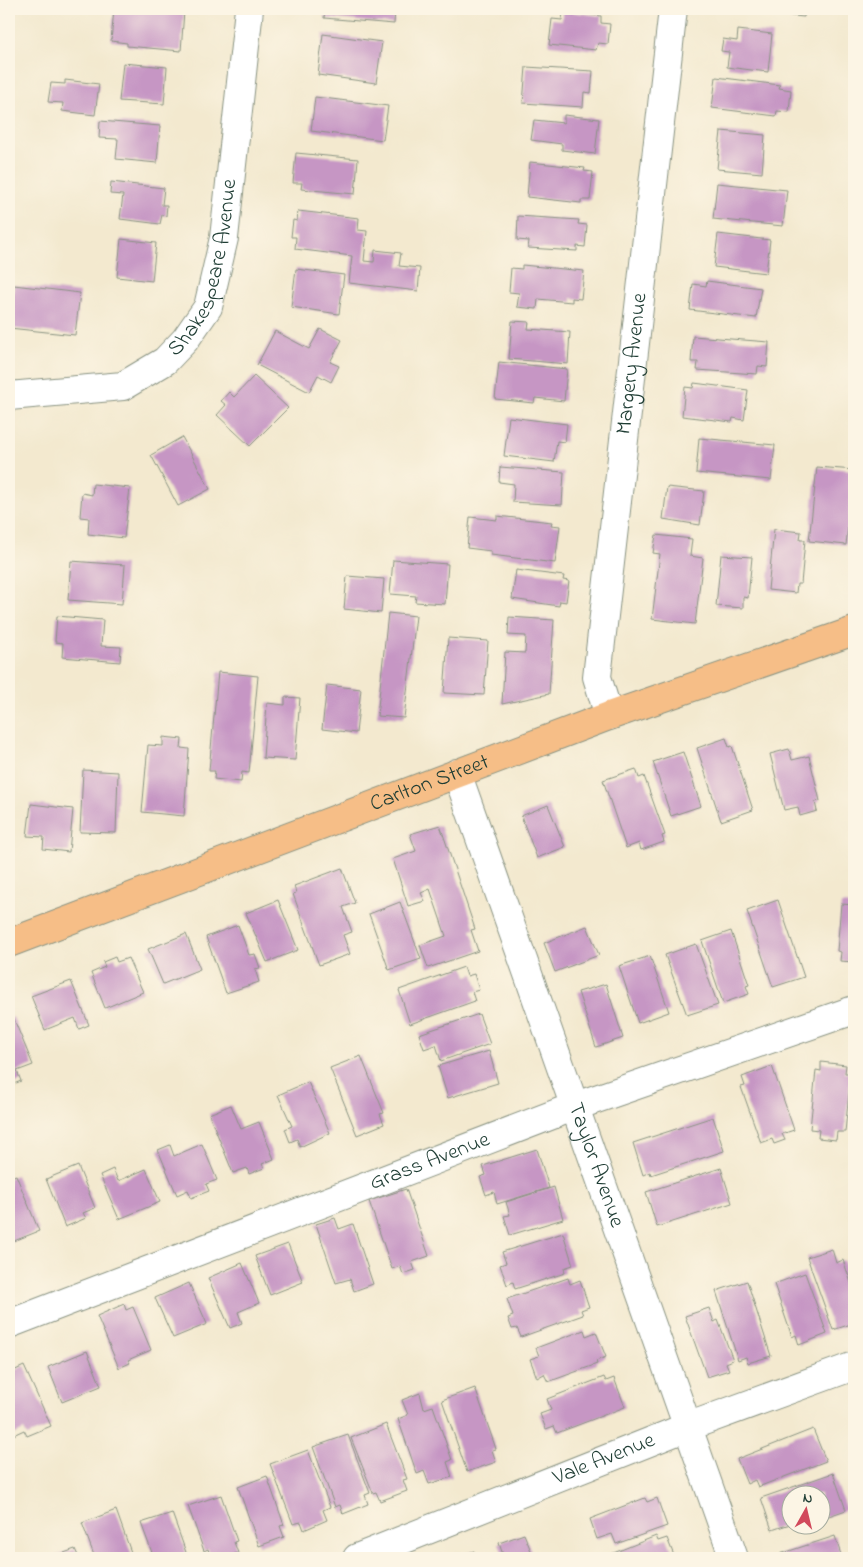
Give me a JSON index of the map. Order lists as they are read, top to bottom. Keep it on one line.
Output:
{"streets":{"main road":["Carlton Street"],"street":["Shakespeare Avenue","Margery Avenue","Grass Avenue","Taylor Avenue","Vale Avenue"]},"crossings":[["Margery Avenue","Carlton Street"],["Carlton Street","Taylor Avenue"],["Grass Avenue","Taylor Avenue"],["Taylor Avenue","Vale Avenue"]],"north":"top"}
